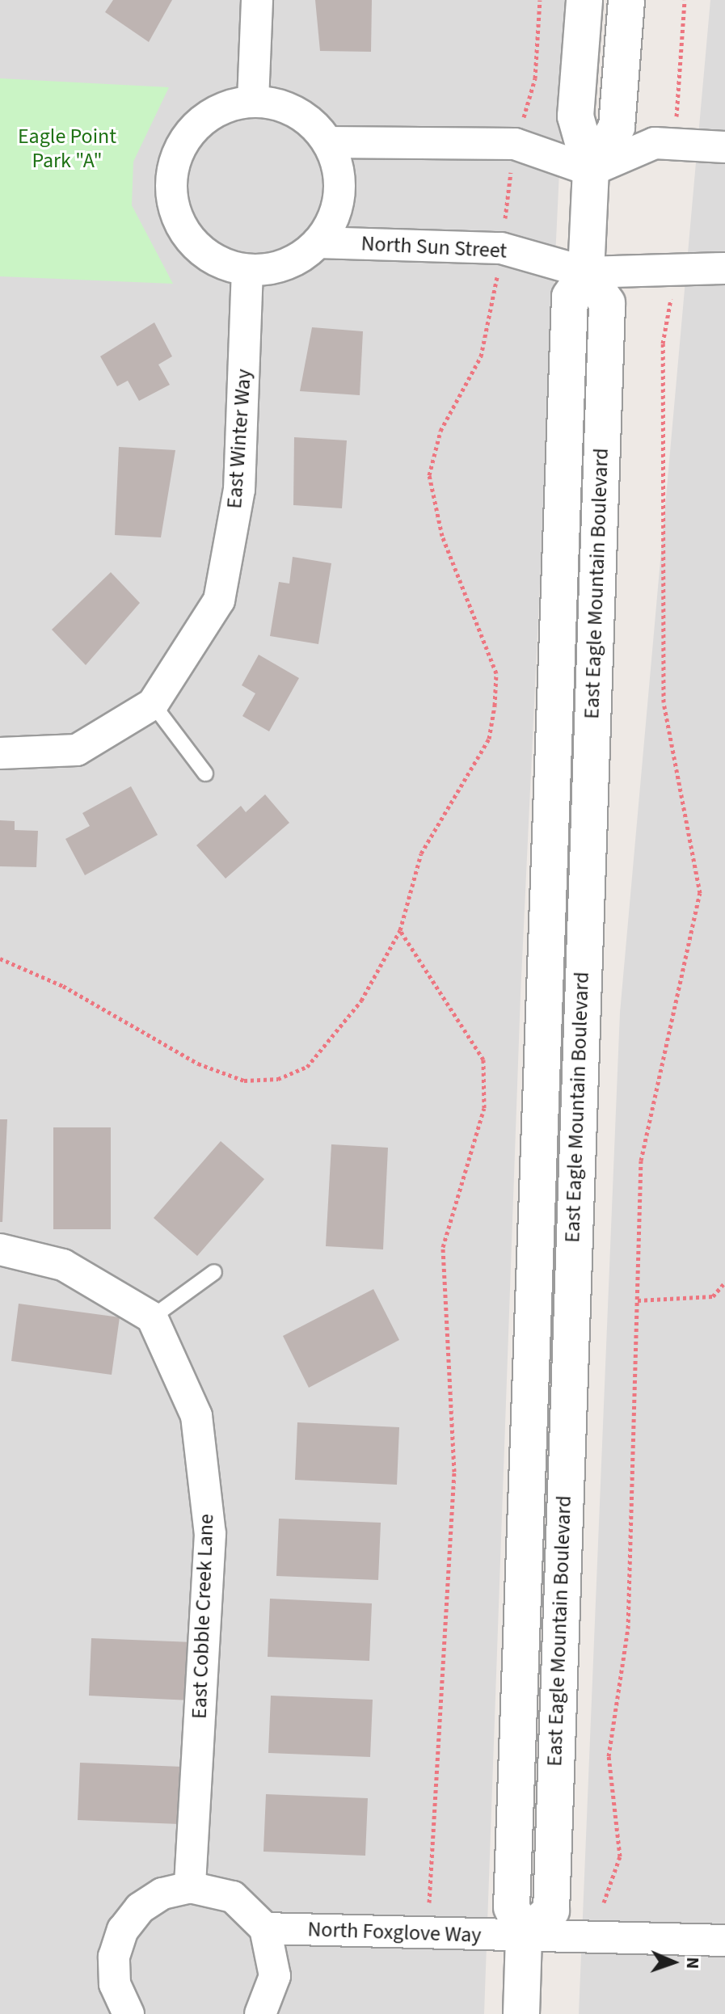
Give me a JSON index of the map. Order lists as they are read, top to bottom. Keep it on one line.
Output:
{"streets":{"street":["North Sun Street","East Winter Way","East Eagle Mountain Boulevard","East Cobble Creek Lane","North Foxglove Way"]},"crossings":[["North Sun Street","East Winter Way"],["North Sun Street","East Eagle Mountain Boulevard"],["East Eagle Mountain Boulevard","North Foxglove Way"]],"parks":["Eagle Point Park \"A\""],"north":"right"}
